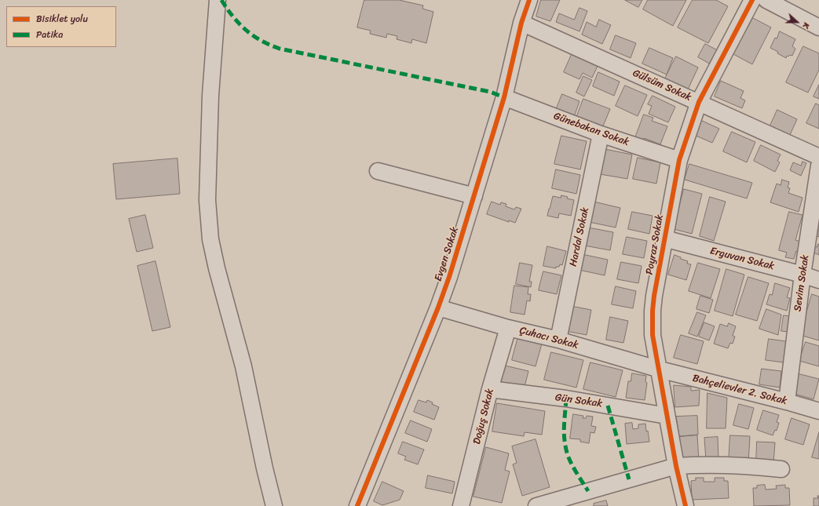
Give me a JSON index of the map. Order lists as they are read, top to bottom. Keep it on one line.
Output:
{"streets":{"street":["Gülsüm Sokak","Günebakan Sokak","Hardal Sokak","Poyraz Sokak","Evgen Sokak","Erguvan Sokak","Sevim Sokak","Çuhacı Sokak","Bahçelievler 2. Sokak","Gün Sokak","Doğuş Sokak"]},"crossings":[["Gülsüm Sokak","Poyraz Sokak"],["Gülsüm Sokak","Evgen Sokak"],["Günebakan Sokak","Hardal Sokak"],["Günebakan Sokak","Poyraz Sokak"],["Günebakan Sokak","Evgen Sokak"],["Hardal Sokak","Çuhacı Sokak"],["Poyraz Sokak","Erguvan Sokak"],["Poyraz Sokak","Çuhacı Sokak"],["Poyraz Sokak","Bahçelievler 2. Sokak"],["Poyraz Sokak","Gün Sokak"],["Evgen Sokak","Çuhacı Sokak"],["Erguvan Sokak","Sevim Sokak"],["Sevim Sokak","Bahçelievler 2. Sokak"],["Çuhacı Sokak","Bahçelievler 2. Sokak"],["Çuhacı Sokak","Doğuş Sokak"],["Gün Sokak","Doğuş Sokak"]],"legend":["Bisiklet yolu","Patika"],"north":"right"}
